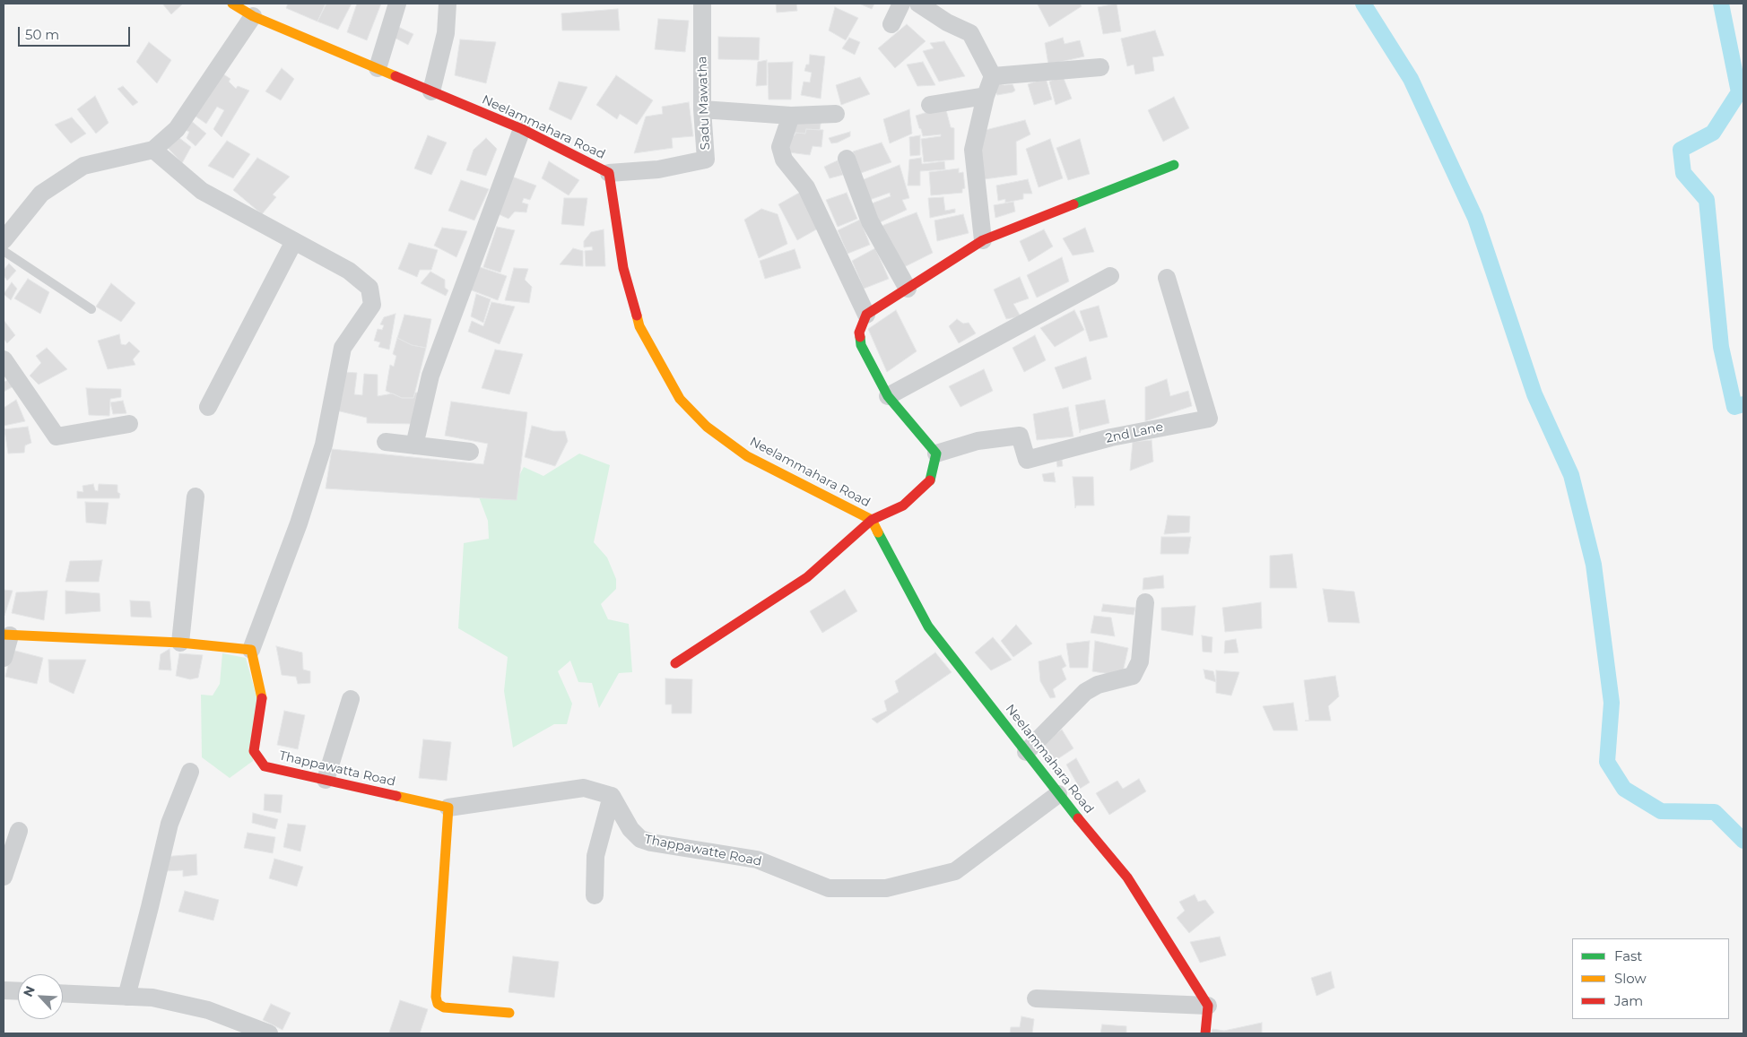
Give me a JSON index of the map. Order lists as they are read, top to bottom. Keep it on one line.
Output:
{"streets":{"street":["Sadu Mawatha","Neelammahara Road","2nd Lane","Thappawatta Road","Thappawatte Road"]},"crossings":[["Sadu Mawatha","Neelammahara Road"],["Neelammahara Road","Thappawatte Road"]],"legend":["Fast","Slow","Jam"],"scale_bar":"50 m","north":"top left"}
